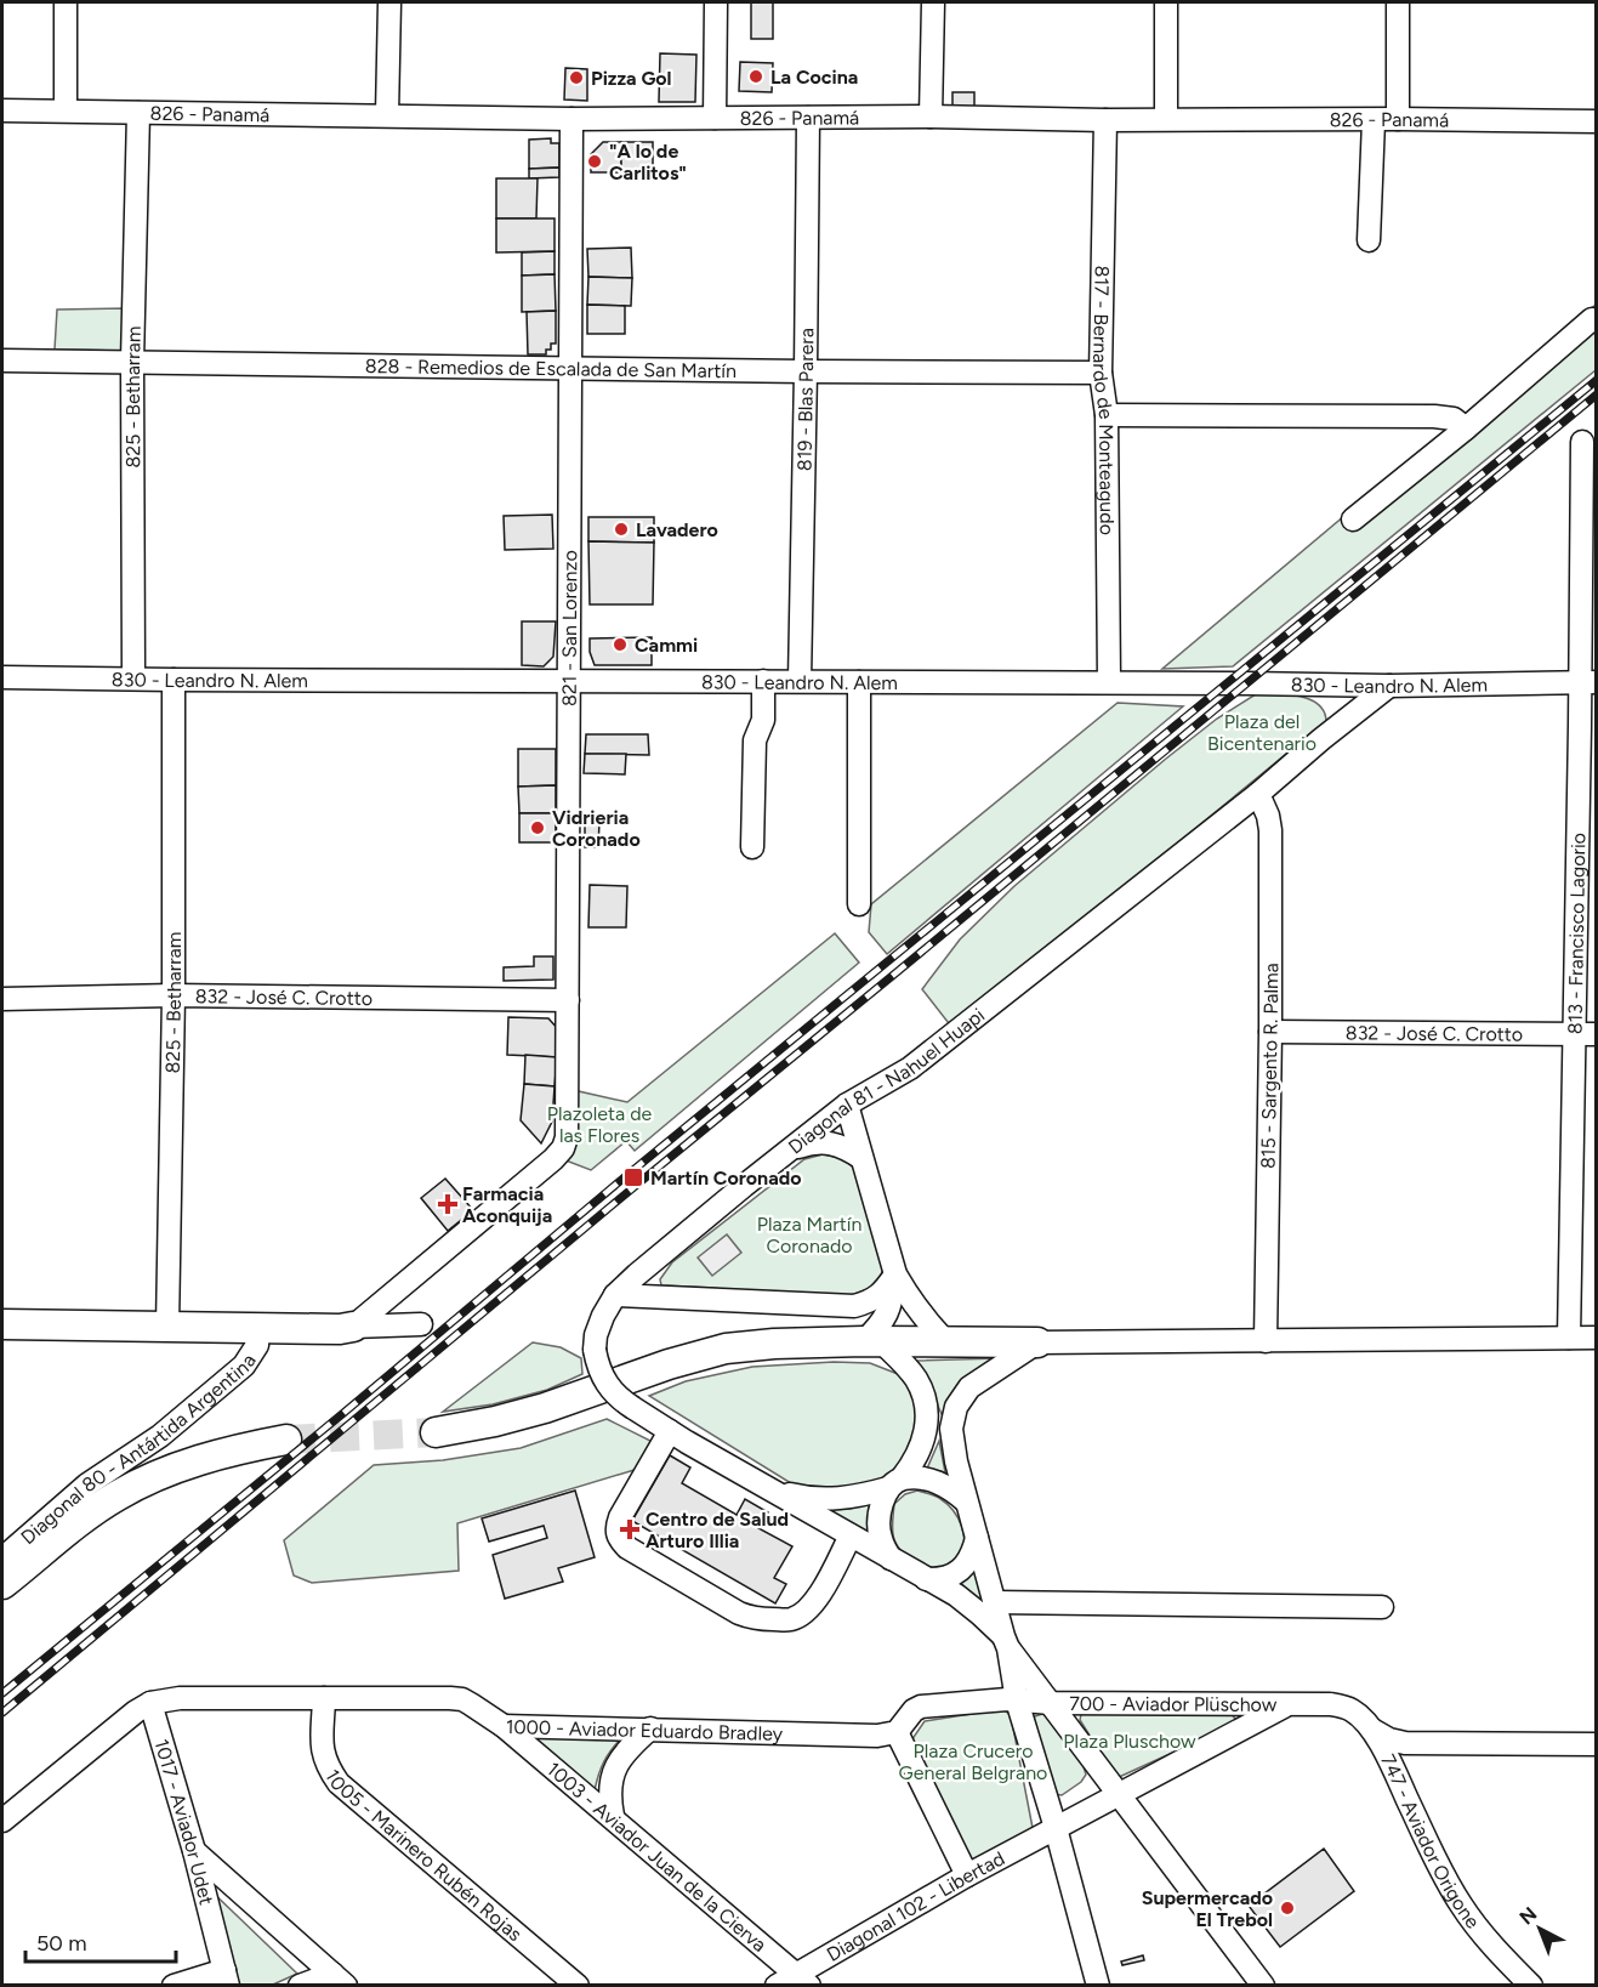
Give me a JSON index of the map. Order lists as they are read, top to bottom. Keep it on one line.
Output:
{"streets":{"street":["826 - Panamá","828 - Remedios de Escalada de San Martín","825 - Betharram","819 - Blas Parera","817 - Bernardo de Monteagudo","821 - San Lorenzo","830 - Leandro N. Alem","813 - Francisco Lagorio","832 - José C. Crotto","815 - Sargento R. Palma","Diagonal 81 - Nahuel Huapi","Diagonal 80 - Antártida Argentina","700 - Aviador Plüschow","1000 - Aviador Eduardo Bradley","1017 - Aviador Udet","747 - Aviador Origone","1005 - Marinero Rubén Rojas","1003 - Aviador Juan de la Cierva","Diagonal 102 - Libertad"]},"crossings":[["826 - Panamá","825 - Betharram"],["826 - Panamá","819 - Blas Parera"],["826 - Panamá","817 - Bernardo de Monteagudo"],["826 - Panamá","821 - San Lorenzo"],["828 - Remedios de Escalada de San Martín","825 - Betharram"],["828 - Remedios de Escalada de San Martín","819 - Blas Parera"],["828 - Remedios de Escalada de San Martín","817 - Bernardo de Monteagudo"],["828 - Remedios de Escalada de San Martín","821 - San Lorenzo"],["825 - Betharram","830 - Leandro N. Alem"],["825 - Betharram","832 - José C. Crotto"],["819 - Blas Parera","830 - Leandro N. Alem"],["817 - Bernardo de Monteagudo","830 - Leandro N. Alem"],["821 - San Lorenzo","830 - Leandro N. Alem"],["821 - San Lorenzo","832 - José C. Crotto"],["830 - Leandro N. Alem","813 - Francisco Lagorio"],["830 - Leandro N. Alem","Diagonal 81 - Nahuel Huapi"],["813 - Francisco Lagorio","832 - José C. Crotto"],["832 - José C. Crotto","815 - Sargento R. Palma"],["815 - Sargento R. Palma","Diagonal 81 - Nahuel Huapi"],["700 - Aviador Plüschow","747 - Aviador Origone"],["700 - Aviador Plüschow","Diagonal 102 - Libertad"],["1000 - Aviador Eduardo Bradley","1017 - Aviador Udet"],["1000 - Aviador Eduardo Bradley","1005 - Marinero Rubén Rojas"],["1000 - Aviador Eduardo Bradley","1003 - Aviador Juan de la Cierva"],["1003 - Aviador Juan de la Cierva","Diagonal 102 - Libertad"]],"parks":["Plaza del Bicentenario","Plazoleta de las Flores","Plaza Martín Coronado","Plaza Pluschow","Plaza Crucero General Belgrano"],"places":{"other":["La Cocina","Pizza Gol","\"A lo de Carlitos\"","Lavadero","Cammi","Vidrieria Coronado","Supermercado El Trebol"],"transit":["Martín Coronado"],"health":["Farmacia Aconquija","Centro de Salud Arturo Illia"]},"scale_bar":"50 m","north":"top left"}
